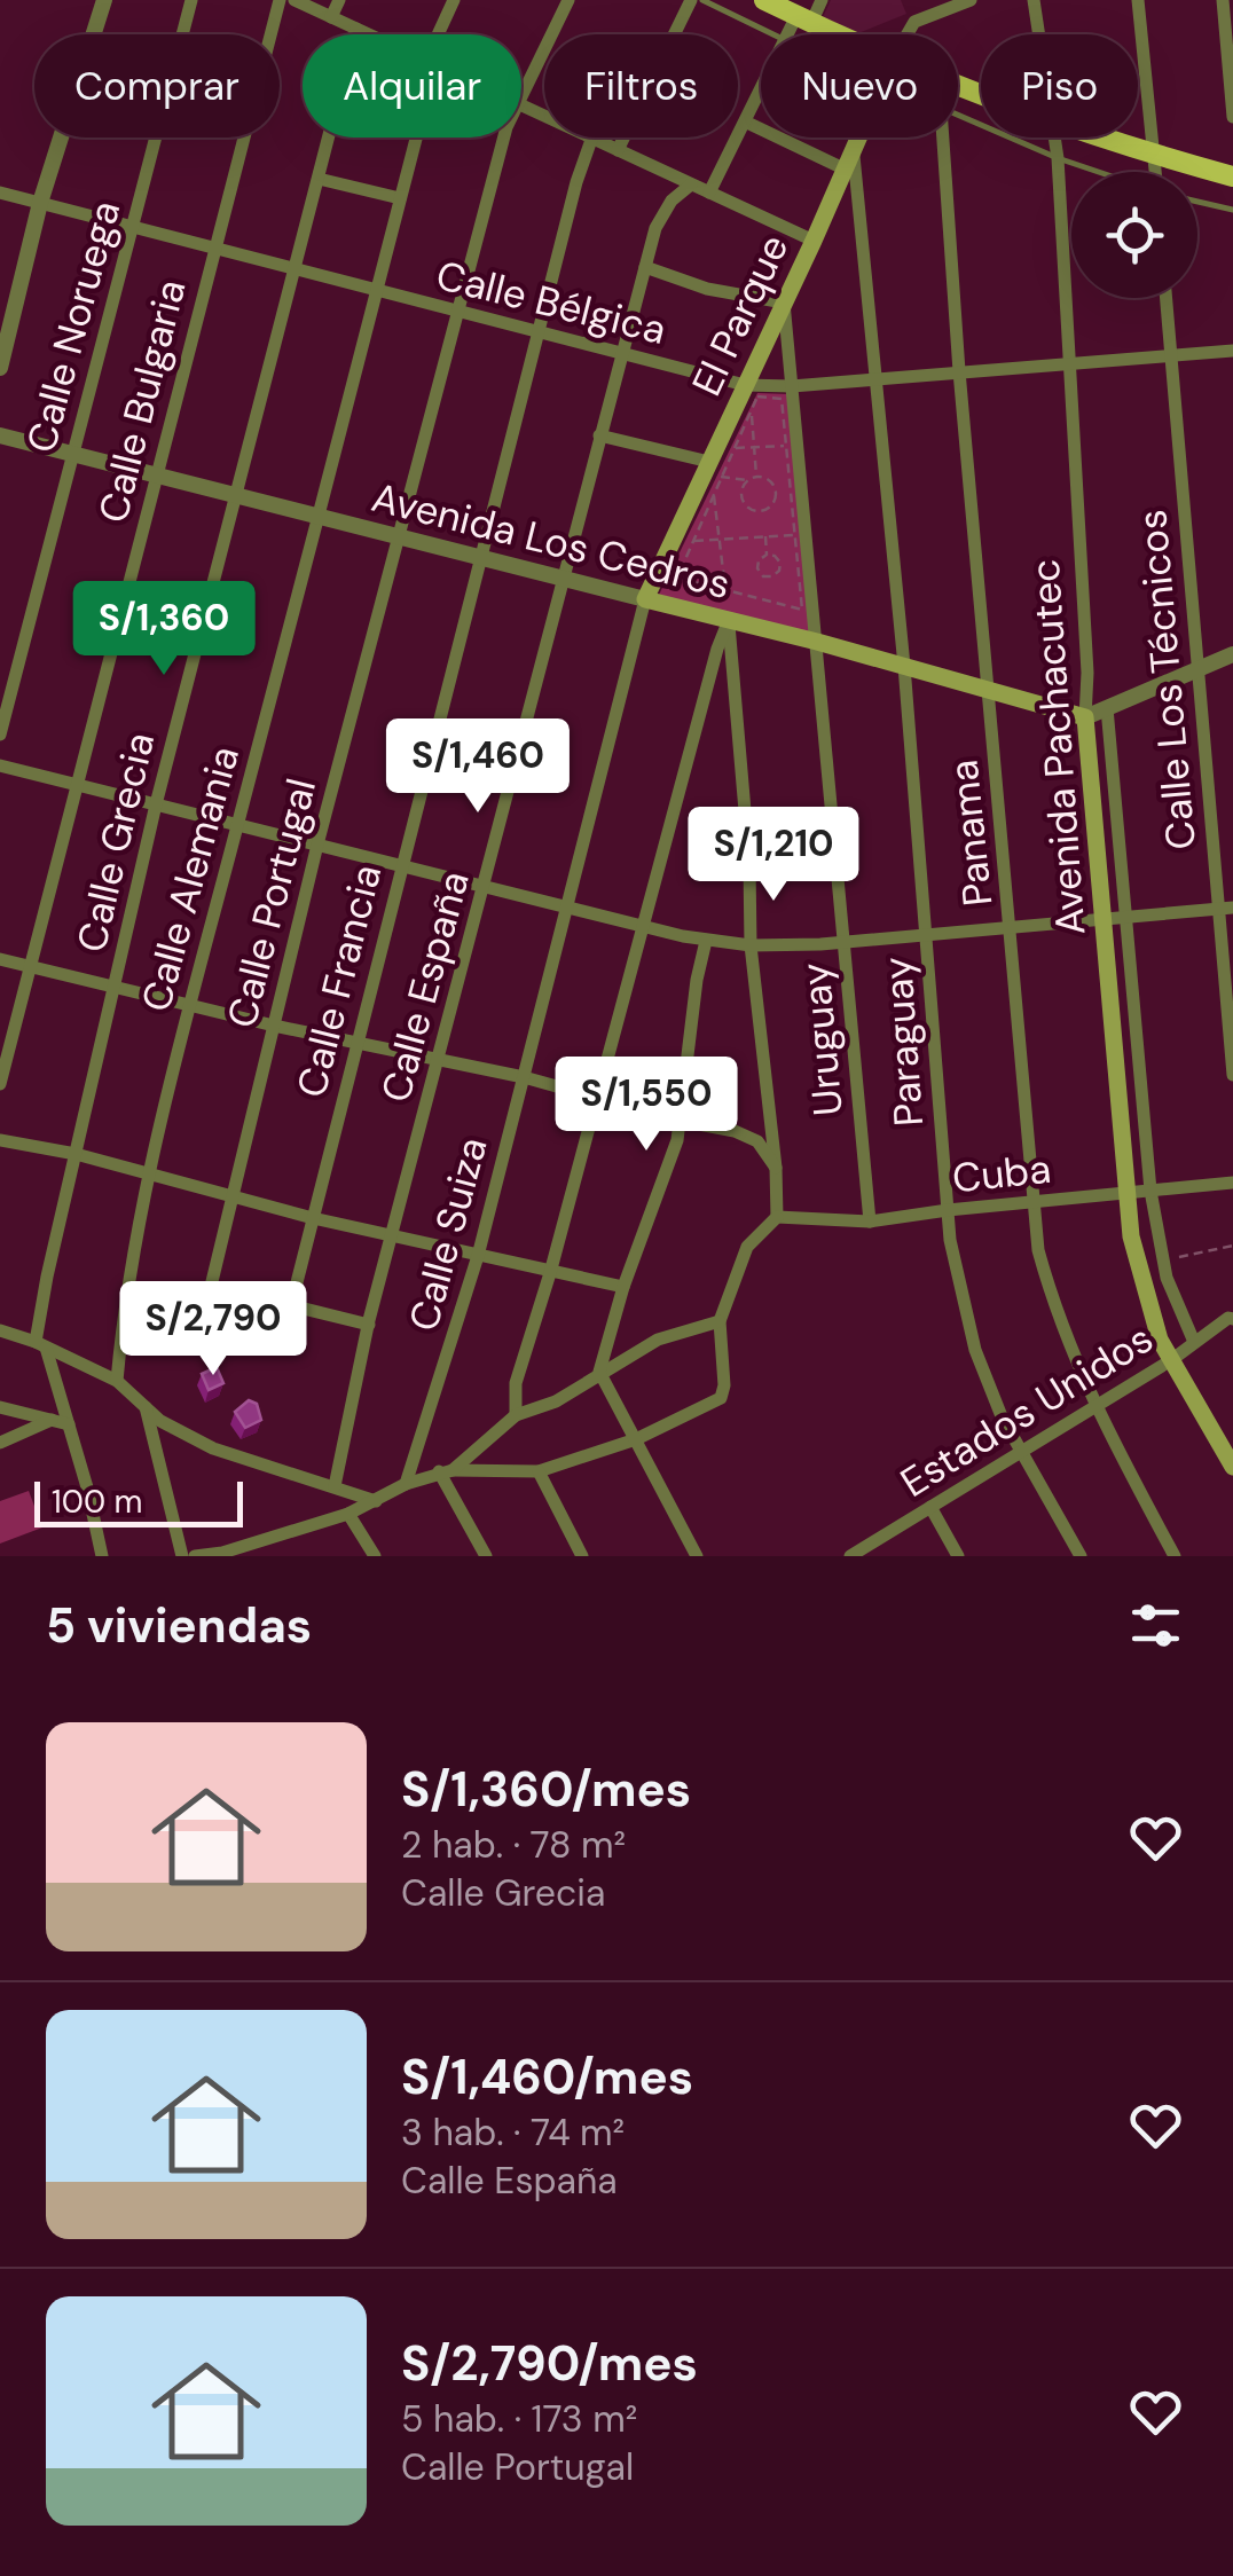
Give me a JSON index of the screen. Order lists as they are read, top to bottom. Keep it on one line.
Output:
{"streets":{"main road":["El Parque","Avenida Los Cedros","Avenida Pachacutec"],"street":["Calle Bélgica","Calle Noruega","Calle Bulgaria","Calle Los Técnicos","Panama","Calle Grecia","Calle Alemania","Calle Portugal","Calle Francia","Calle España","Uruguay","Paraguay","Cuba","Calle Suiza","Estados Unidos"]},"crossings":[["Calle Bélgica","El Parque"],["Calle Bélgica","Calle Noruega"],["Calle Bélgica","Calle Bulgaria"],["Calle Bélgica","Calle Los Técnicos"],["Calle Bélgica","Avenida Pachacutec"],["Calle Bélgica","Panama"],["Calle Bélgica","Calle Grecia"],["Calle Bélgica","Calle Alemania"],["Calle Bélgica","Calle Portugal"],["Calle Bélgica","Calle Francia"],["Calle Bélgica","Calle España"],["Calle Bélgica","Uruguay"],["Calle Bélgica","Paraguay"],["El Parque","Avenida Los Cedros"],["El Parque","Uruguay"],["El Parque","Paraguay"],["El Parque","Calle Suiza"],["Calle Noruega","Avenida Los Cedros"],["Calle Bulgaria","Avenida Los Cedros"],["Avenida Los Cedros","Avenida Pachacutec"],["Avenida Los Cedros","Panama"],["Avenida Los Cedros","Calle Grecia"],["Avenida Los Cedros","Calle Alemania"],["Avenida Los Cedros","Calle Portugal"],["Avenida Los Cedros","Calle Francia"],["Avenida Los Cedros","Calle España"],["Avenida Los Cedros","Uruguay"],["Avenida Los Cedros","Paraguay"],["Avenida Los Cedros","Calle Suiza"],["Avenida Pachacutec","Cuba"],["Avenida Pachacutec","Estados Unidos"],["Panama","Cuba"],["Panama","Estados Unidos"],["Calle Portugal","Calle Francia"],["Uruguay","Cuba"],["Paraguay","Cuba"],["Paraguay","Estados Unidos"]],"scale_bar":"100 m","page":{"chip":["Comprar","Alquilar","Filtros","Nuevo","Piso"],"price":["S/1,360","S/1,460","S/1,210","S/1,550","S/2,790"],"scale":"100 m","heading":"5 viviendas","list":[{"name":"S/1,360/mes","note":"2 hab. · 78 m² · Calle Grecia"},{"name":"S/1,460/mes","note":"3 hab. · 74 m² · Calle España"},{"name":"S/2,790/mes","note":"5 hab. · 173 m² · Calle Portugal"}]}}
